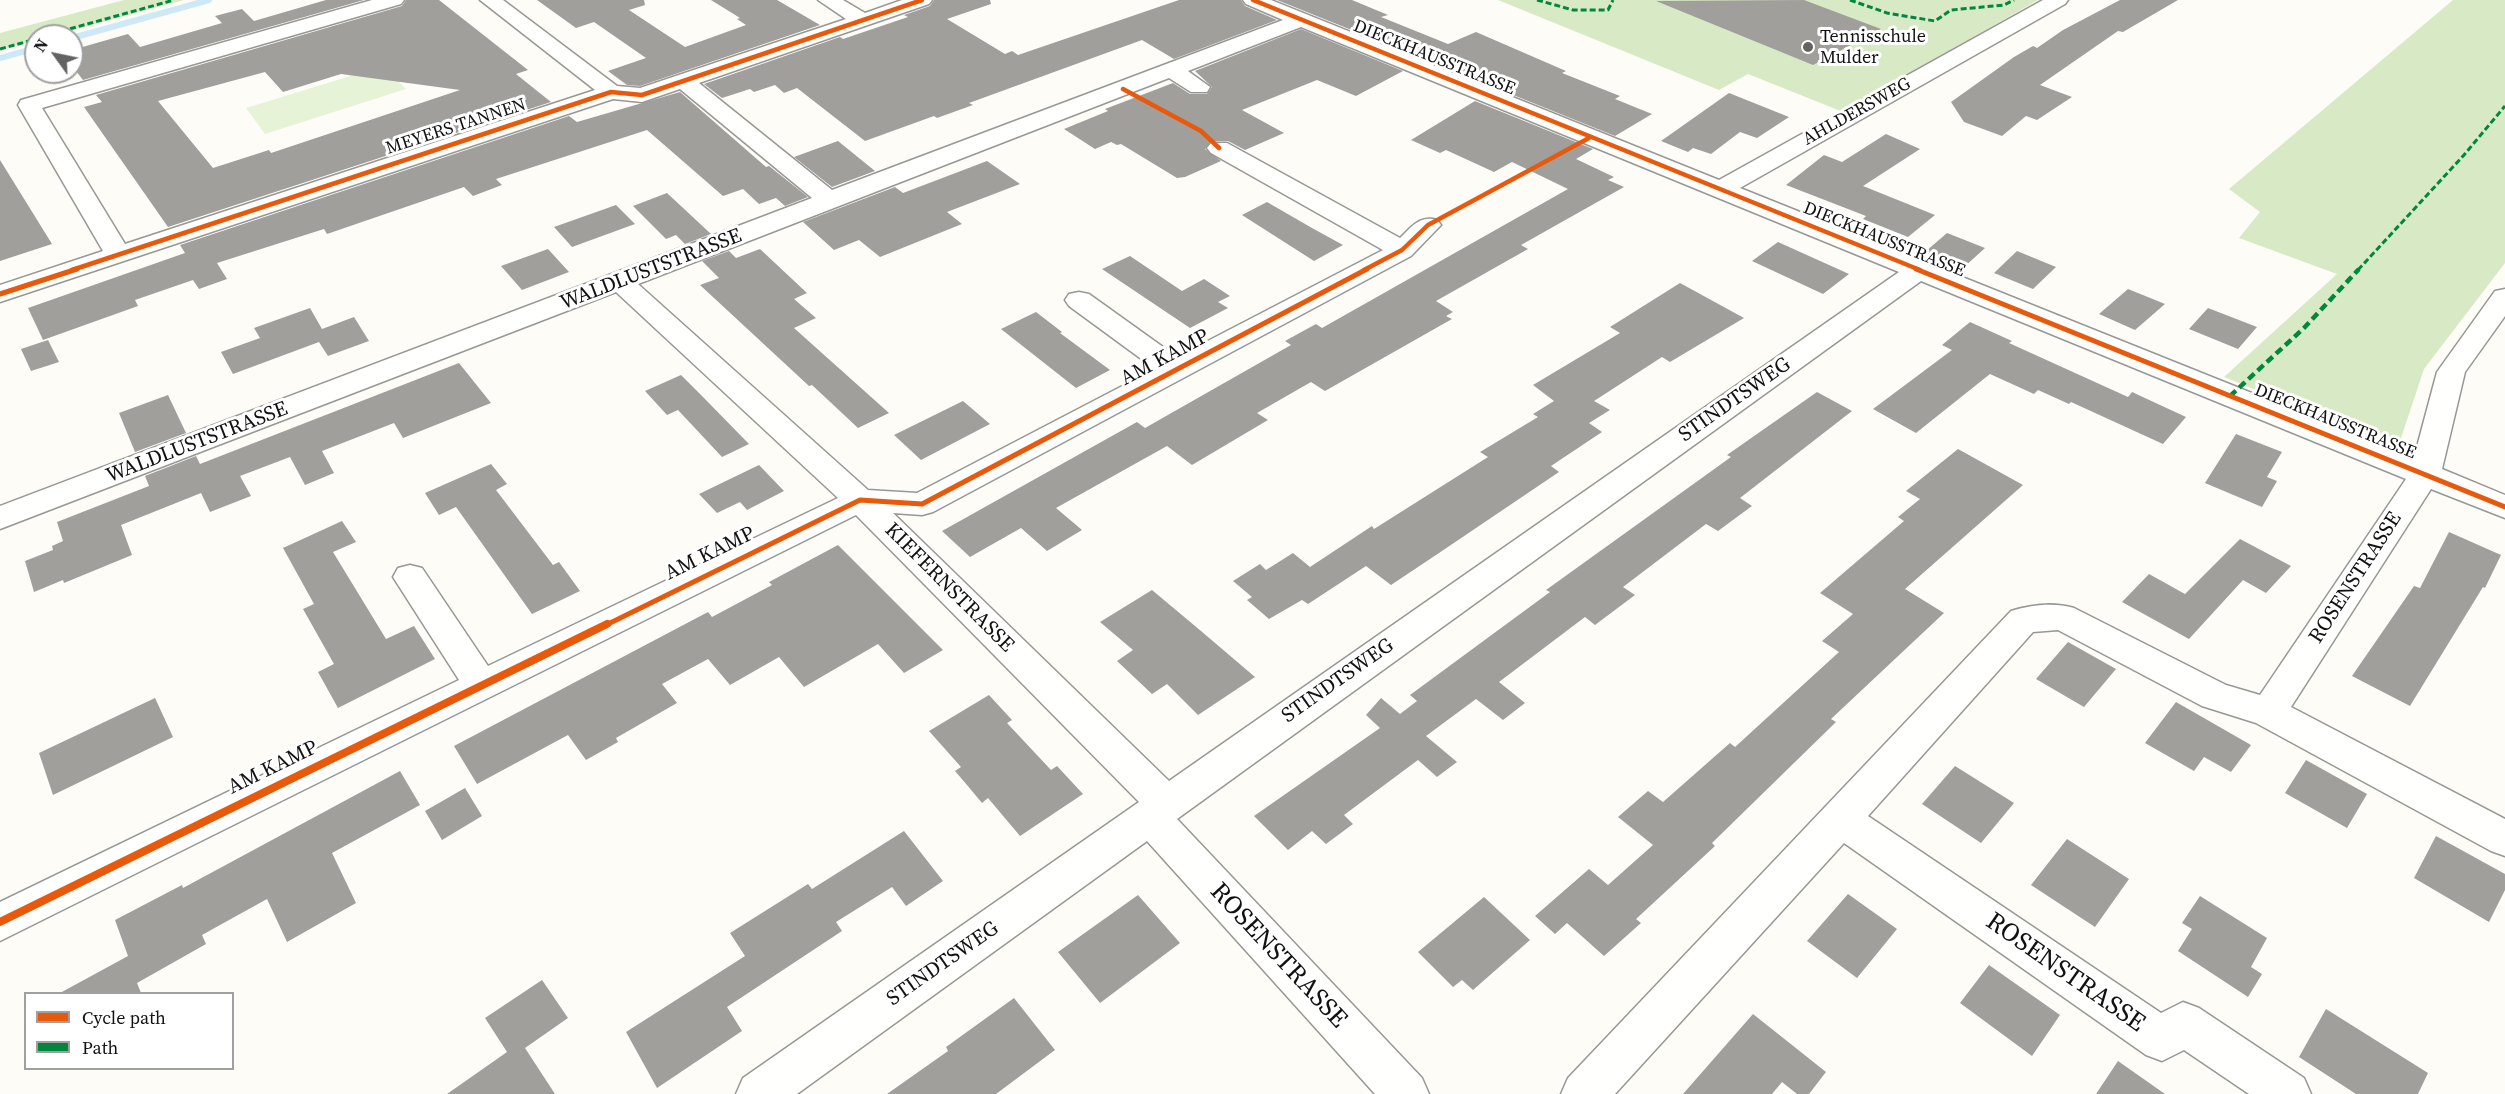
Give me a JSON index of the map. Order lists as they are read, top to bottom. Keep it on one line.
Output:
{"streets":{"street":["DIECKHAUSSTRASSE","AHLDERSWEG","MEYERS TANNEN","WALDLUSTSTRASSE","AM KAMP","STINDTSWEG","ROSENSTRASSE","KIEFERNSTRASSE"]},"crossings":[["DIECKHAUSSTRASSE","AHLDERSWEG"],["DIECKHAUSSTRASSE","WALDLUSTSTRASSE"],["DIECKHAUSSTRASSE","STINDTSWEG"],["DIECKHAUSSTRASSE","ROSENSTRASSE"],["WALDLUSTSTRASSE","KIEFERNSTRASSE"],["AM KAMP","KIEFERNSTRASSE"],["STINDTSWEG","ROSENSTRASSE"],["STINDTSWEG","KIEFERNSTRASSE"],["ROSENSTRASSE","KIEFERNSTRASSE"]],"places":["Tennisschule Mulder"],"legend":["Cycle path","Path"],"north":"top left"}
